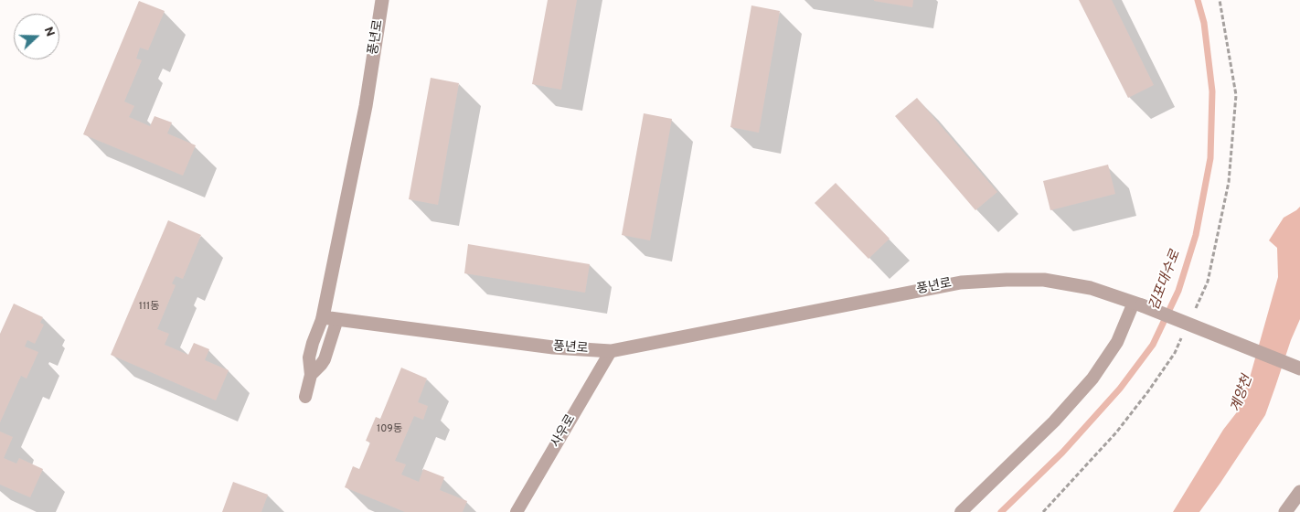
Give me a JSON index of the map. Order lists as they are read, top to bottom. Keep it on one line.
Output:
{"streets":{"street":["풍년로"],"lane":["사우로"]},"crossings":[["풍년로","사우로"]],"water":["김포대수로","계양천"],"house_numbers":["111동","109동"],"north":"right"}
